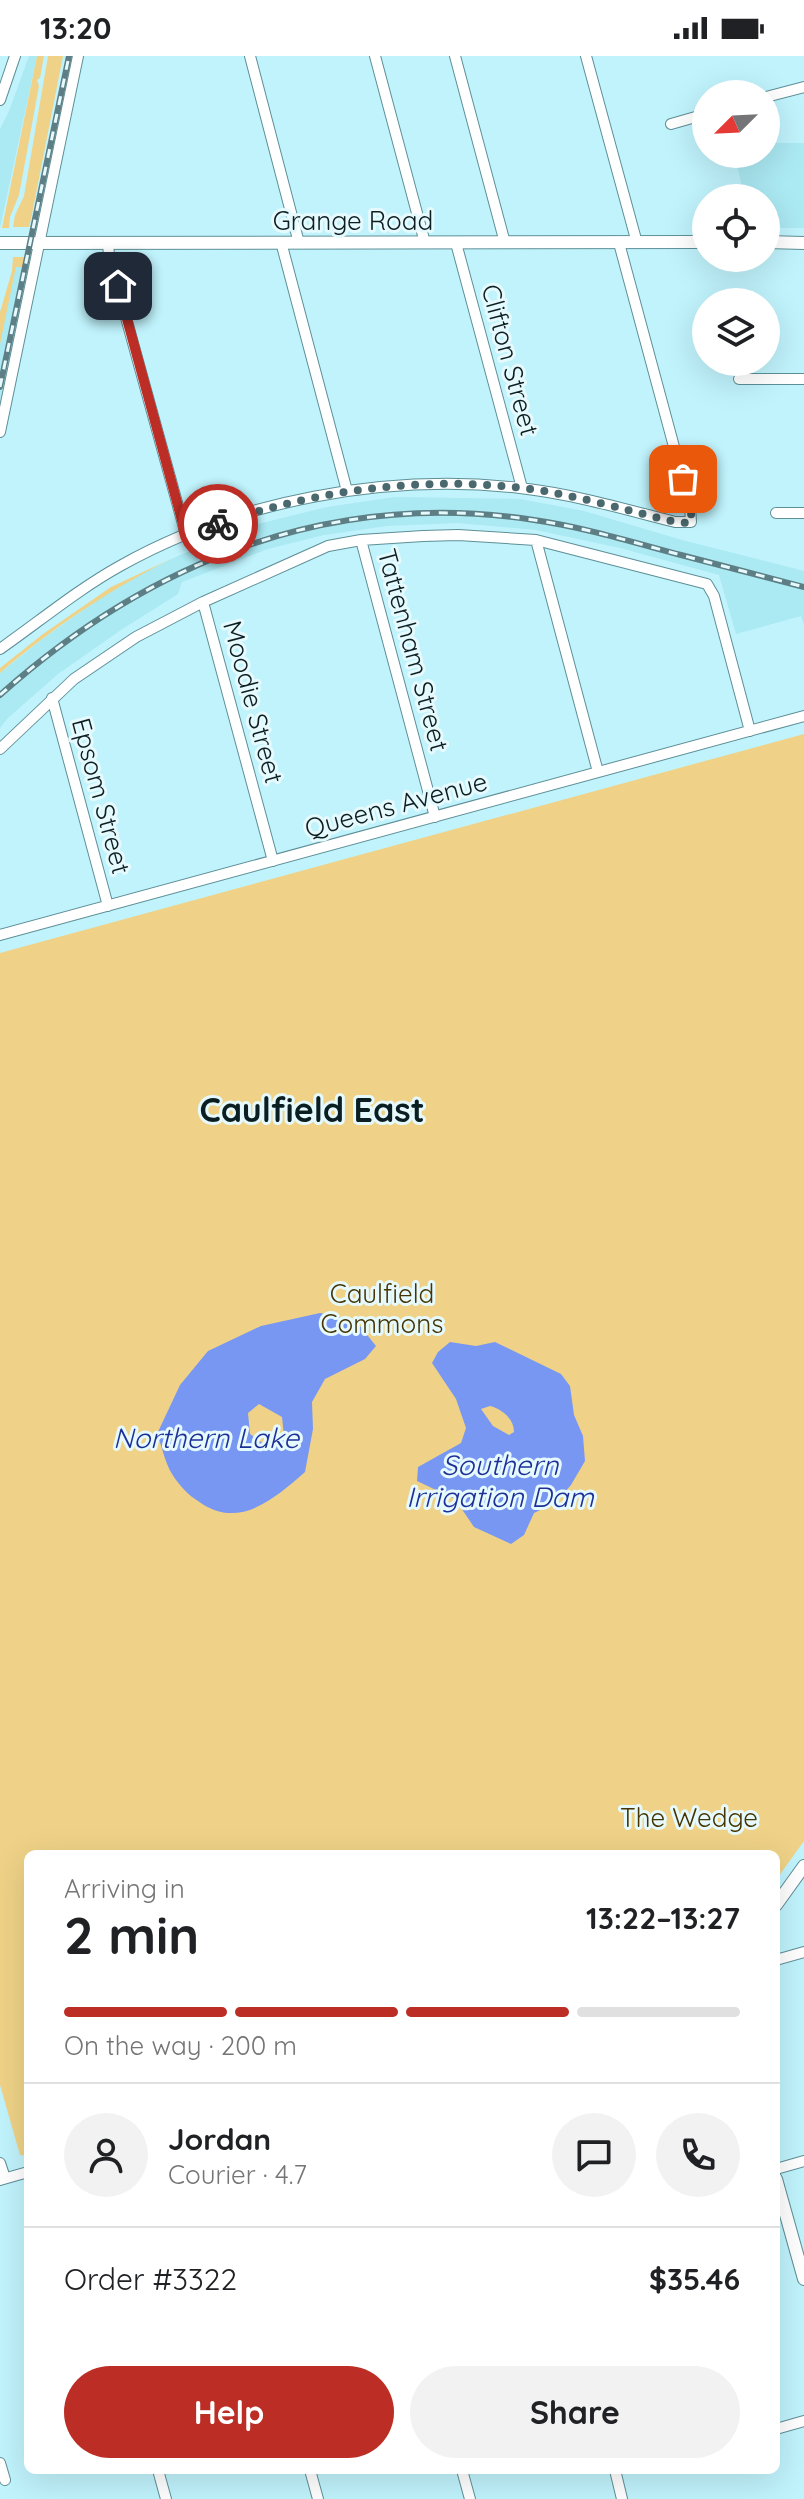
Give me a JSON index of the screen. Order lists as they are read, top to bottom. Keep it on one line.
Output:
{"streets":{"main road":["Grange Road"],"street":["Clifton Street","Tattenham Street","Moodie Street","Epsom Street","Queens Avenue"]},"crossings":[["Grange Road","Clifton Street"],["Tattenham Street","Queens Avenue"],["Moodie Street","Queens Avenue"],["Epsom Street","Queens Avenue"]],"districts":["Caulfield East"],"water":["Northern Lake","Southern Irrigation Dam"],"parks":["Caulfield Commons","The Wedge"],"north":"bottom left","page":{"status":"13:20","heading":["2 min","Arriving in","13:22–13:27"],"panel":["Jordan","Courier · 4.7","Order #3322","$35.46"],"bar":"On the way · 200 m","buttons":["Help","Share"]}}
